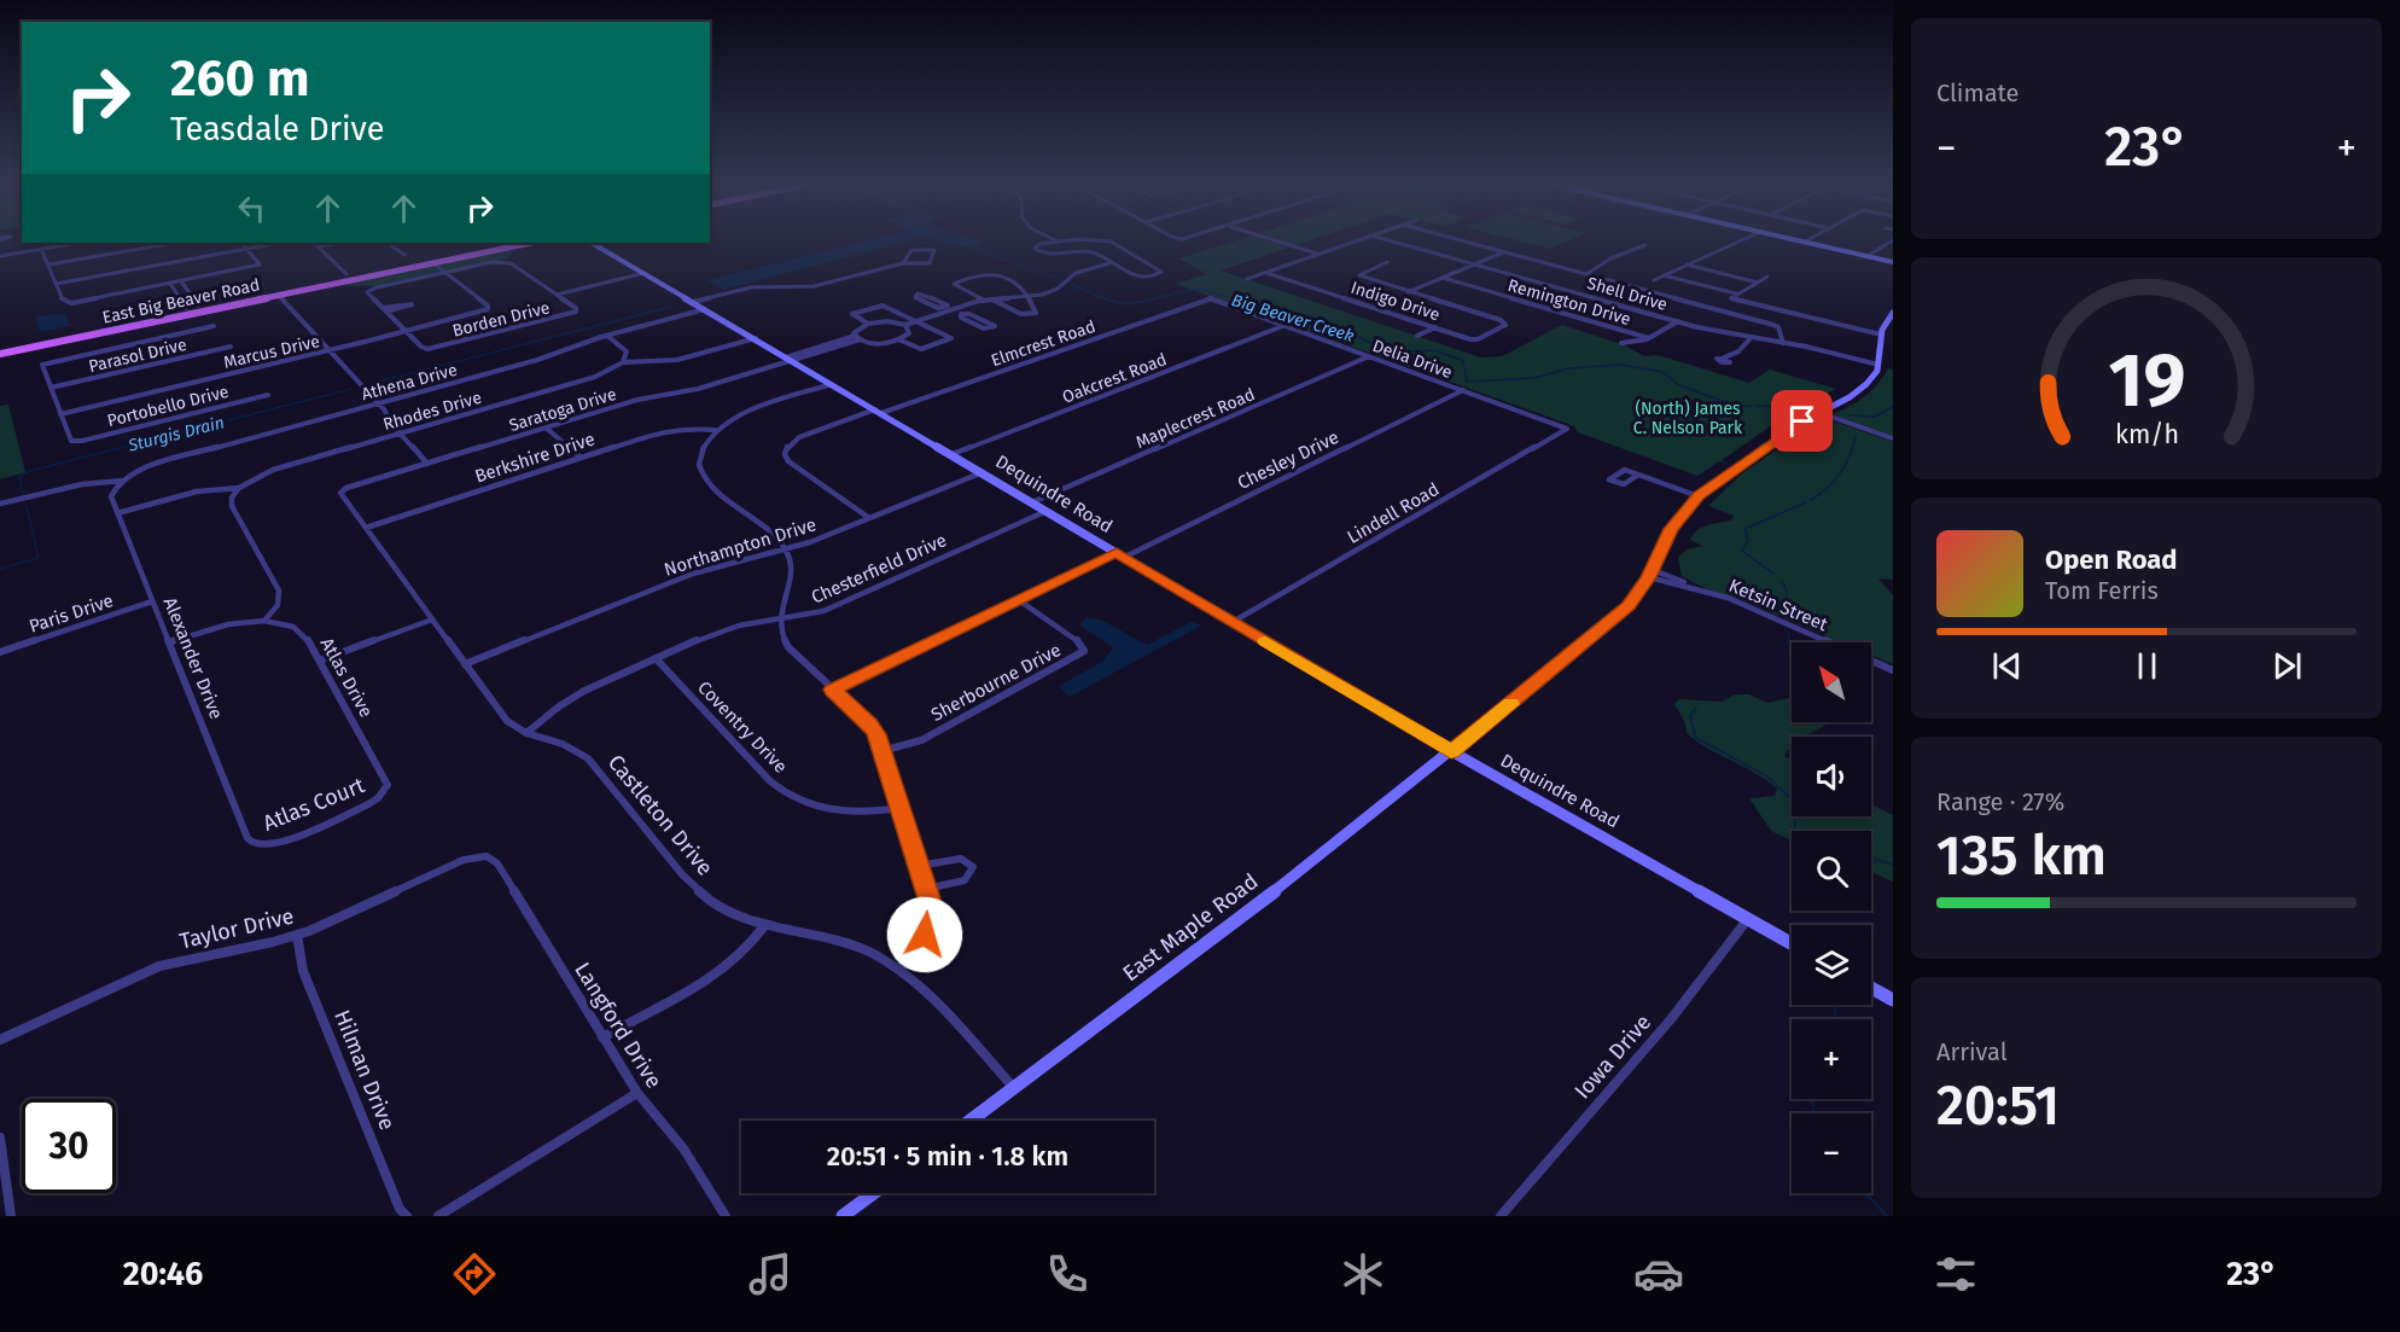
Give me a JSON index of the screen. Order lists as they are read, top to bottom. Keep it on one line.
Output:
{"streets":{"main road":["East Big Beaver Road","Dequindre Road","East Maple Road"],"street":["Shell Drive","Indigo Drive","Remington Drive","Borden Drive","Elmcrest Road","Marcus Drive","Parasol Drive","Delia Drive","Oakcrest Road","Athena Drive","Portobello Drive","Saratoga Drive","Rhodes Drive","Maplecrest Road","Berkshire Drive","Chesley Drive","Lindell Road","Northampton Drive","Chesterfield Drive","Ketsin Street","Paris Drive","Alexander Drive","Atlas Drive","Sherbourne Drive","Coventry Drive","Atlas Court","Castleton Drive","Taylor Drive","Langford Drive","Iowa Drive","Hilman Drive"]},"crossings":[["Shell Drive","East Maple Road"],["Elmcrest Road","Delia Drive"],["Elmcrest Road","Dequindre Road"],["Elmcrest Road","Northampton Drive"],["Marcus Drive","Portobello Drive"],["Delia Drive","Oakcrest Road"],["Delia Drive","Maplecrest Road"],["Delia Drive","Chesley Drive"],["Delia Drive","Lindell Road"],["Oakcrest Road","Dequindre Road"],["Athena Drive","Dequindre Road"],["Athena Drive","Alexander Drive"],["Saratoga Drive","Dequindre Road"],["Saratoga Drive","Castleton Drive"],["Rhodes Drive","Dequindre Road"],["Rhodes Drive","Alexander Drive"],["Maplecrest Road","Dequindre Road"],["Berkshire Drive","Castleton Drive"],["Chesley Drive","Dequindre Road"],["Chesley Drive","Sherbourne Drive"],["Dequindre Road","Lindell Road"],["Dequindre Road","Northampton Drive"],["Dequindre Road","Chesterfield Drive"],["Dequindre Road","East Maple Road"],["Dequindre Road","Iowa Drive"],["Northampton Drive","Castleton Drive"],["Chesterfield Drive","Coventry Drive"],["Chesterfield Drive","Castleton Drive"],["Ketsin Street","East Maple Road"],["Paris Drive","Alexander Drive"],["Alexander Drive","Atlas Court"],["Atlas Drive","Atlas Court"],["Castleton Drive","East Maple Road"],["Taylor Drive","Langford Drive"],["Taylor Drive","Hilman Drive"]],"water":["Big Beaver Creek","Sturgis Drain"],"parks":["(North) James C. Nelson Park"],"north":"top left","page":{"tile":["Climate",["Range · 27%","135 km"],["Arrival","20:51"]],"turn":["260 m","Teasdale Drive"],"heat":["−","23°","+"],"song":["Open Road","Tom Ferris"],"map_buttons":["+","−"],"limit":"30","trip":"20:51 · 5 min · 1.8 km","tabs":["20:46","23°"],"gauge":["19","km/h"]}}
